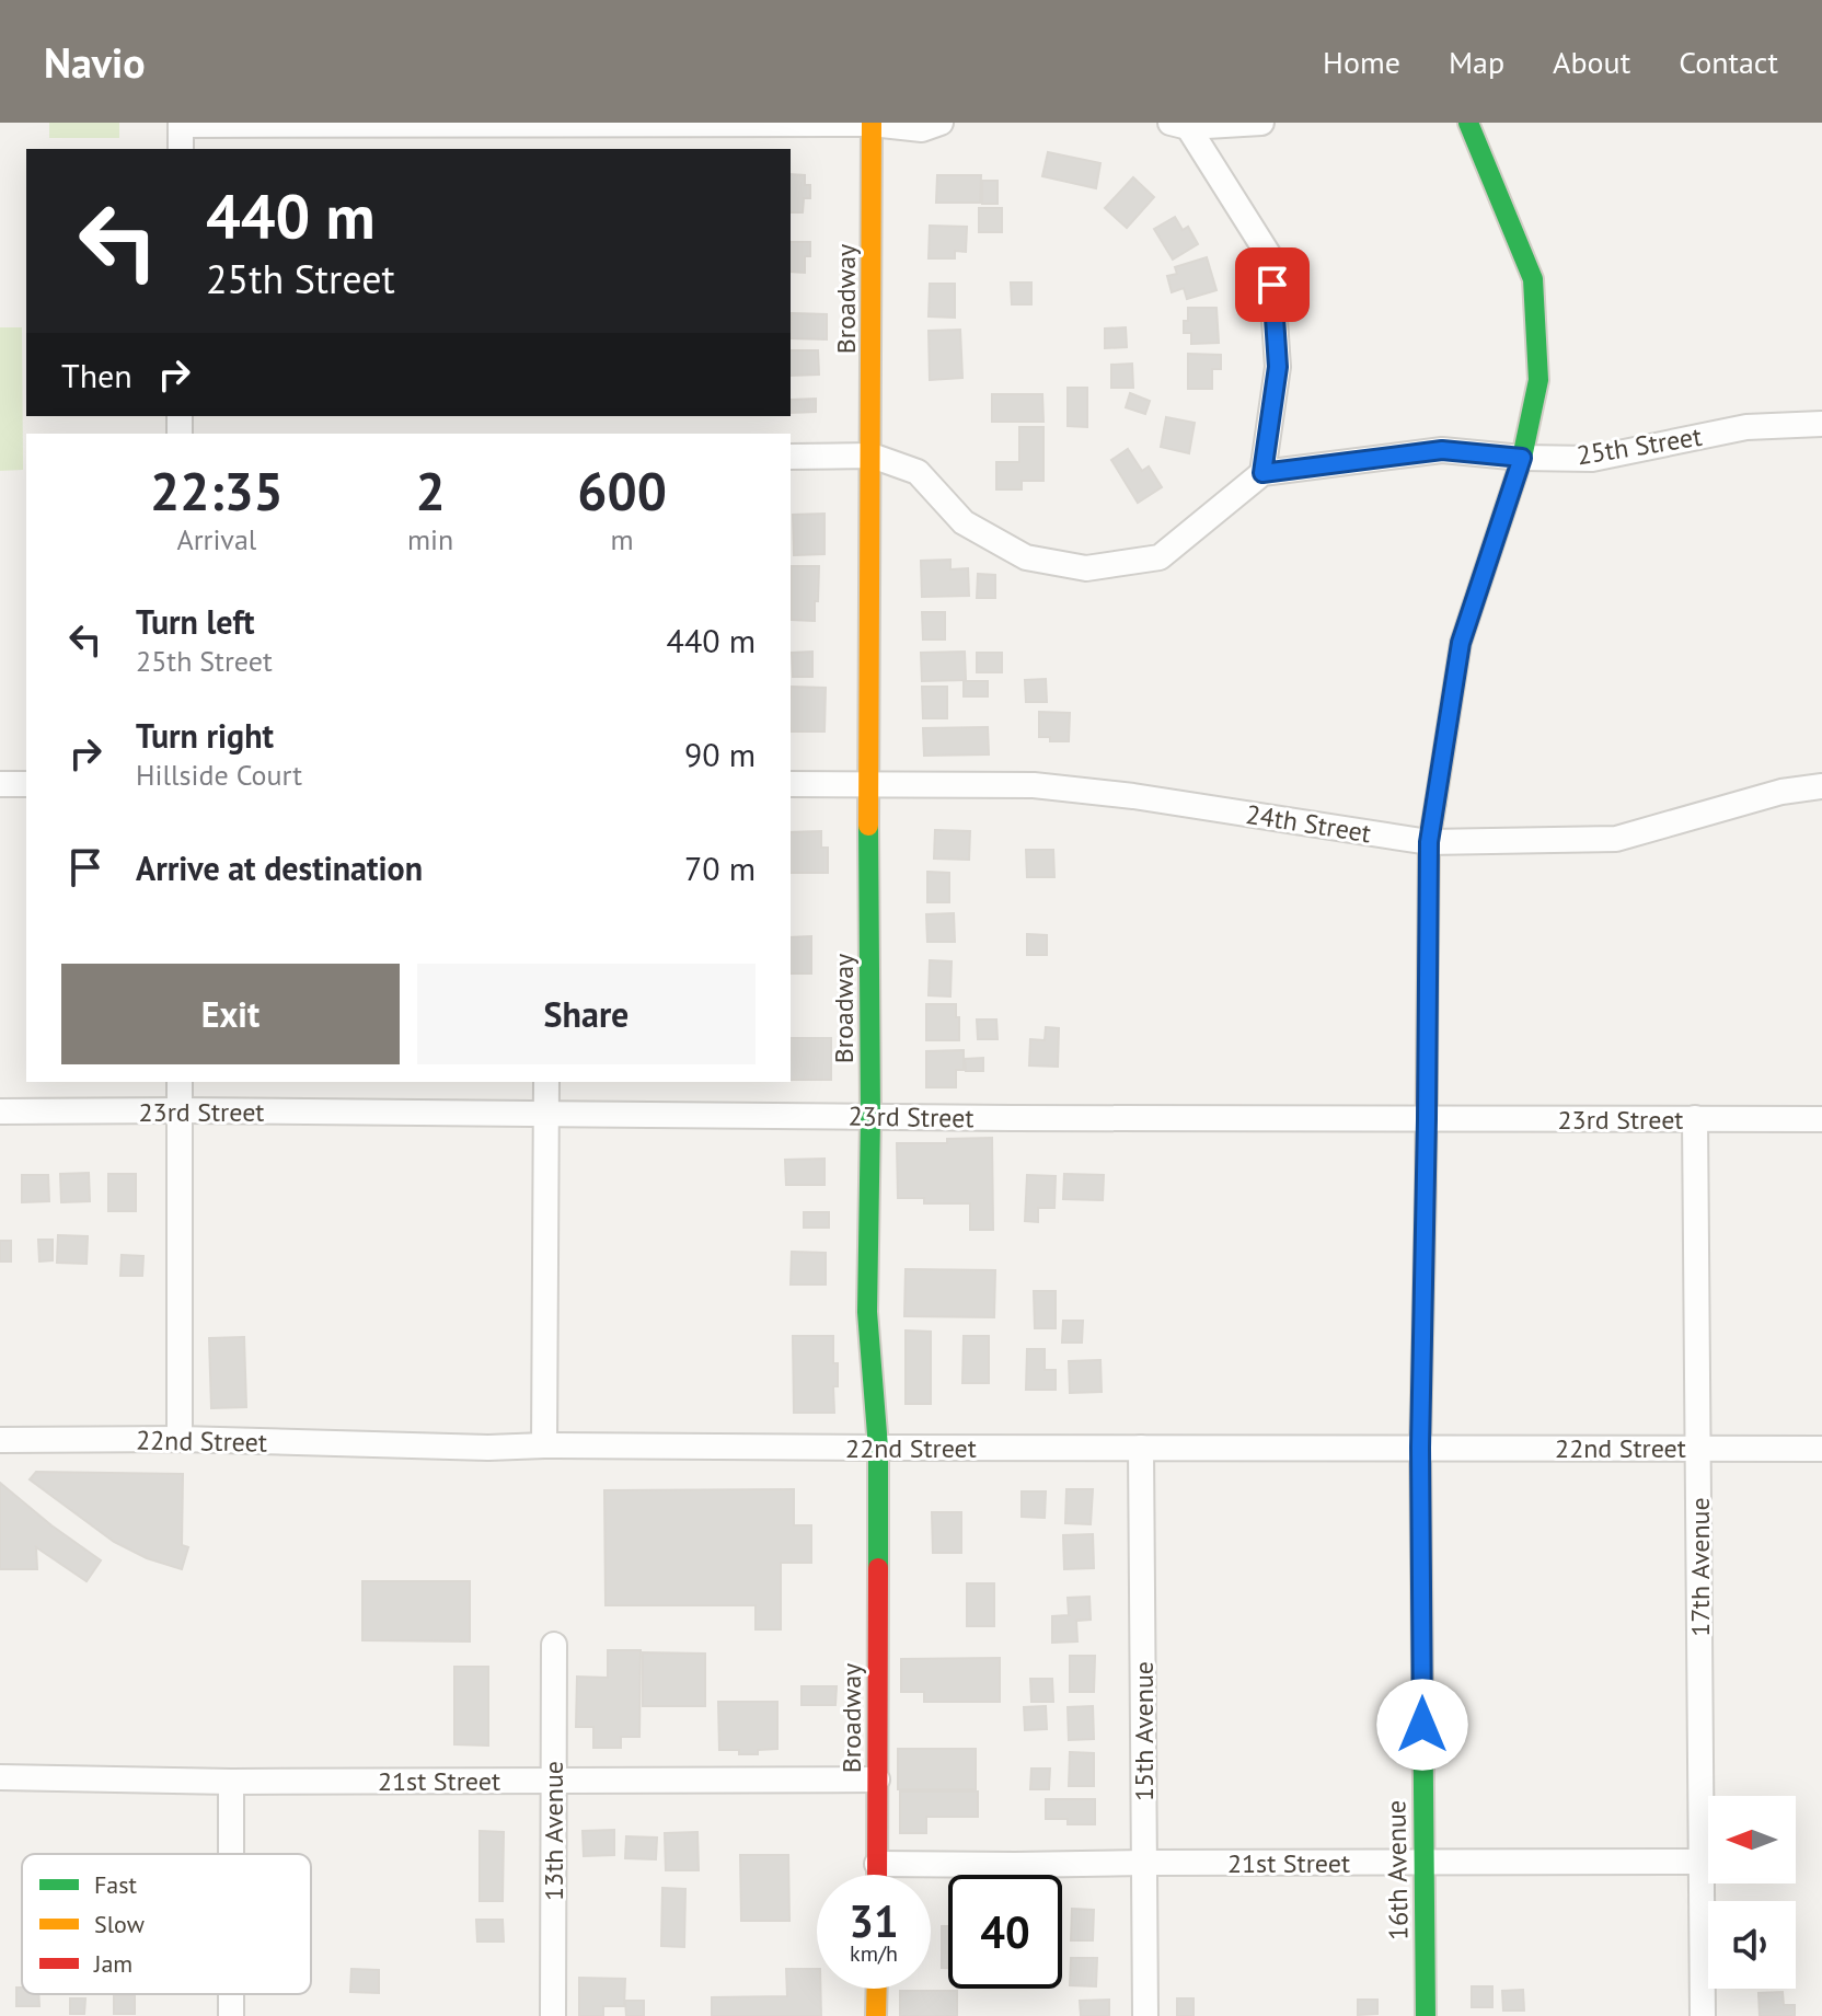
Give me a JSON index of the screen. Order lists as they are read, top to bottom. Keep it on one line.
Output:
{"streets":{"street":["Broadway","25th Street","24th Street","23rd Street","22nd Street","17th Avenue","15th Avenue","21st Street","13th Avenue","16th Avenue"]},"crossings":[["Broadway","24th Street"],["Broadway","23rd Street"],["Broadway","22nd Street"],["Broadway","21st Street"],["25th Street","16th Avenue"],["24th Street","16th Avenue"],["23rd Street","17th Avenue"],["23rd Street","16th Avenue"],["22nd Street","17th Avenue"],["22nd Street","15th Avenue"],["22nd Street","16th Avenue"],["17th Avenue","21st Street"],["15th Avenue","21st Street"],["21st Street","13th Avenue"],["21st Street","16th Avenue"]],"legend":["Fast","Slow","Jam"],"north":"left","page":{"header":"Navio","nav":["Home","Map","About","Contact"],"turn":["440 m","25th Street"],"then":"Then","eta":["22:35","Arrival","2","min","600","m"],"list":[{"name":"Turn left","note":"25th Street","value":"440 m"},{"name":"Turn right","note":"Hillside Court","value":"90 m"},{"name":"Arrive at destination","value":"70 m"}],"buttons":["Exit","Share"],"speed":"31 km/h","limit":"40"}}
